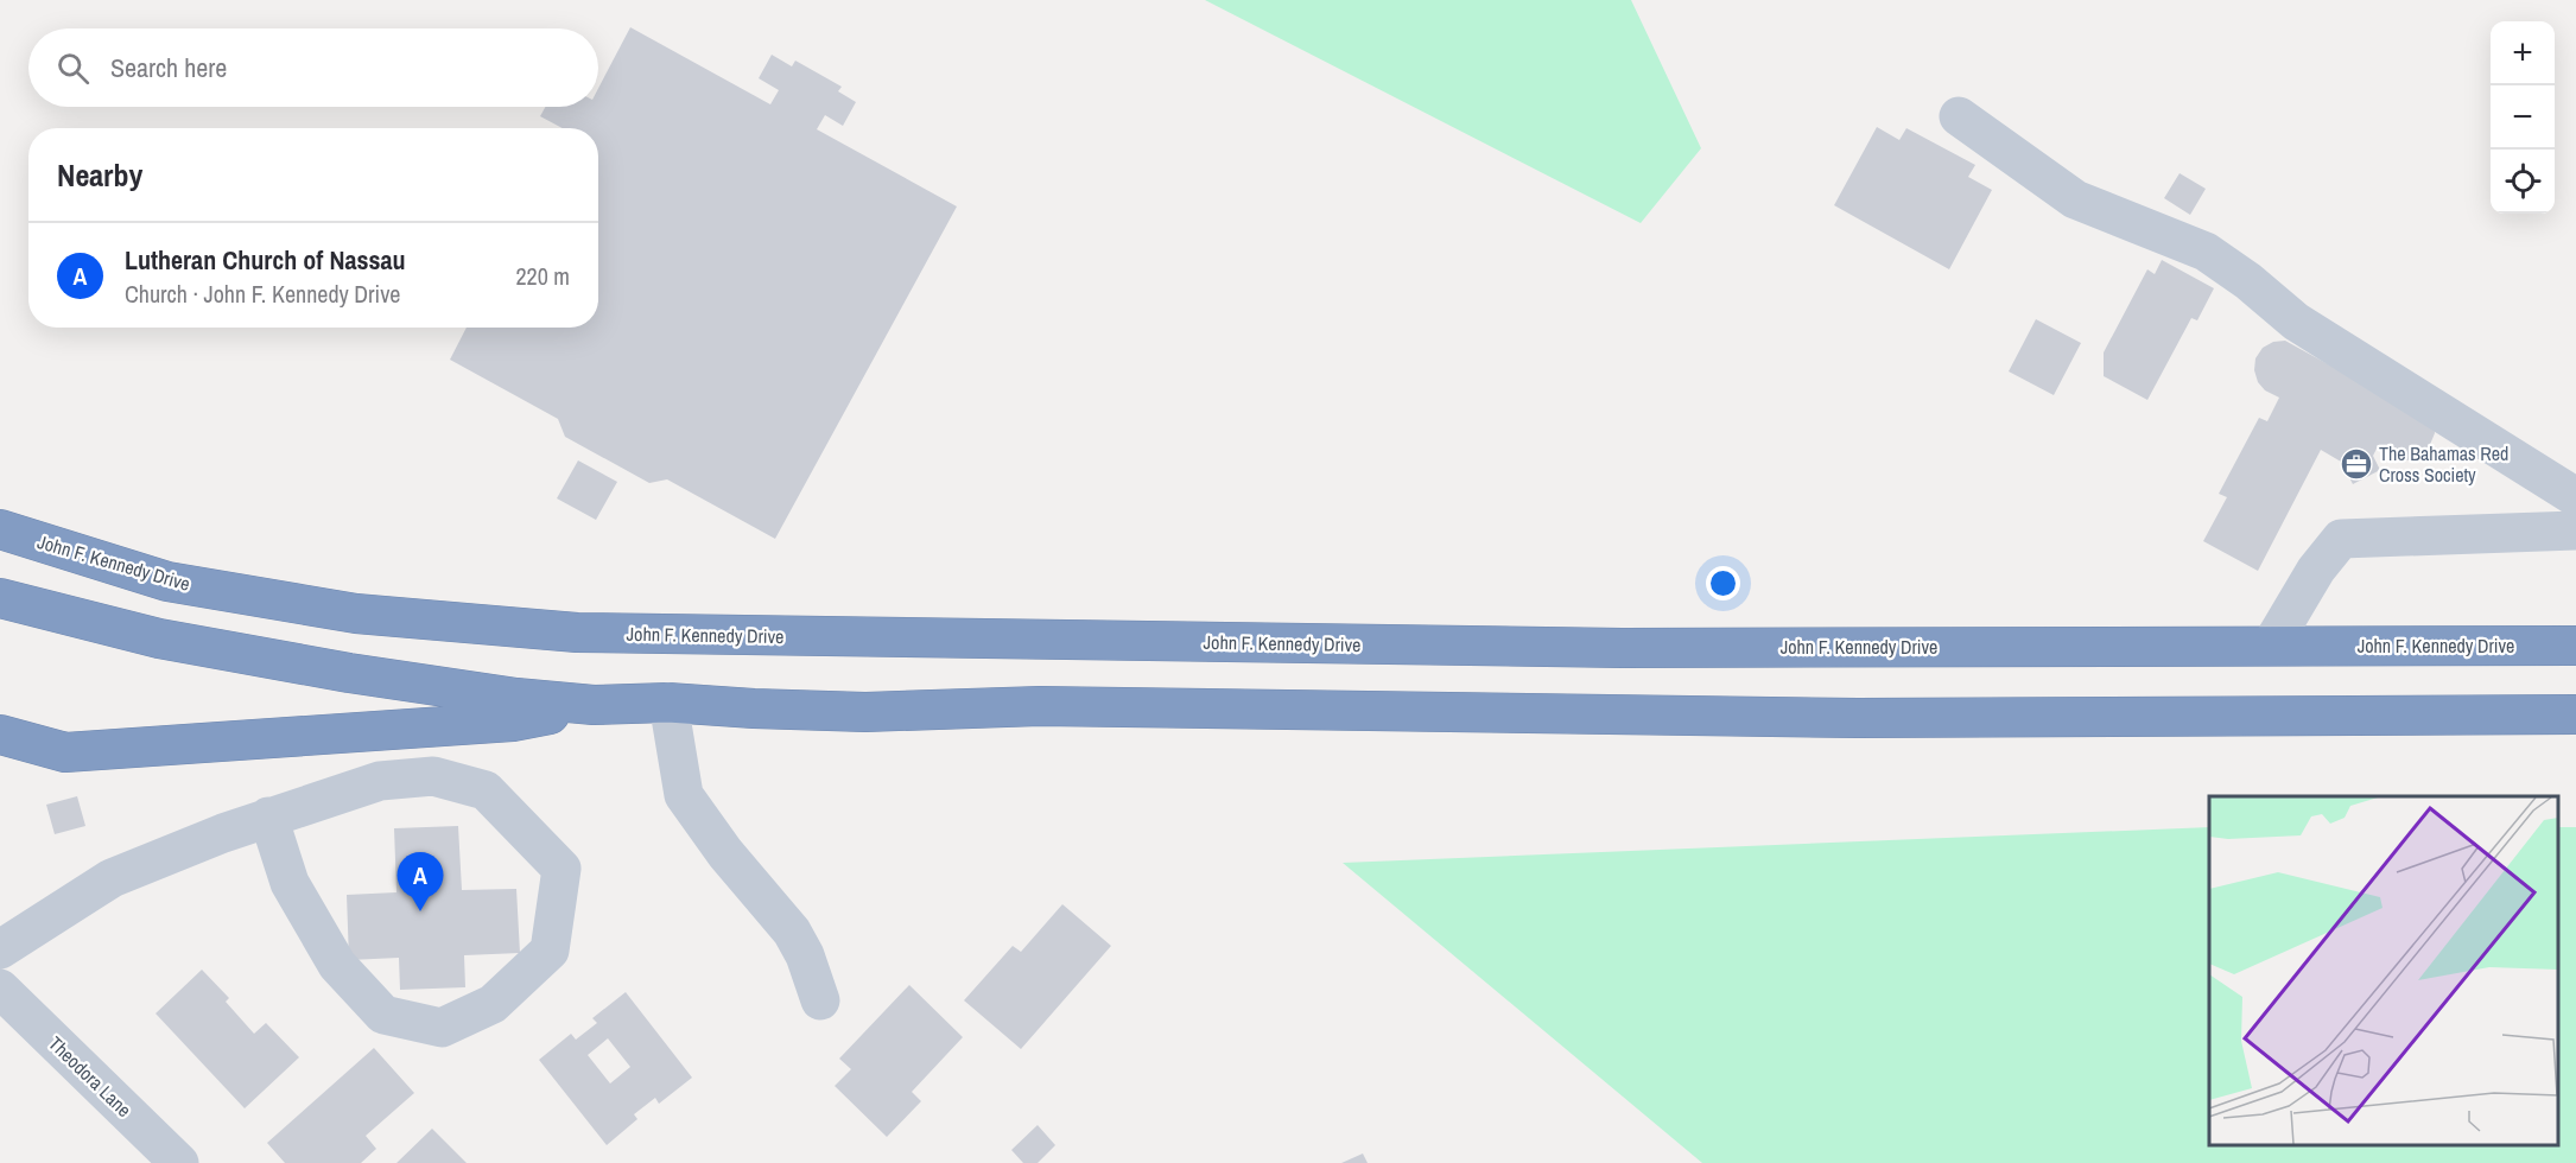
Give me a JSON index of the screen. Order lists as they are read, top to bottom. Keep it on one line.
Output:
{"streets":{"highway":["John F. Kennedy Drive"],"street":["Theodora Lane"]},"places":{"office":["The Bahamas Red Cross Society"]},"page":{"map_buttons":["+","−"],"search":"Search here","heading":"Nearby","list":[{"mark":"A","name":"Lutheran Church of Nassau","note":"Church · John F. Kennedy Drive","value":"220 m"}],"pins":"A"}}
